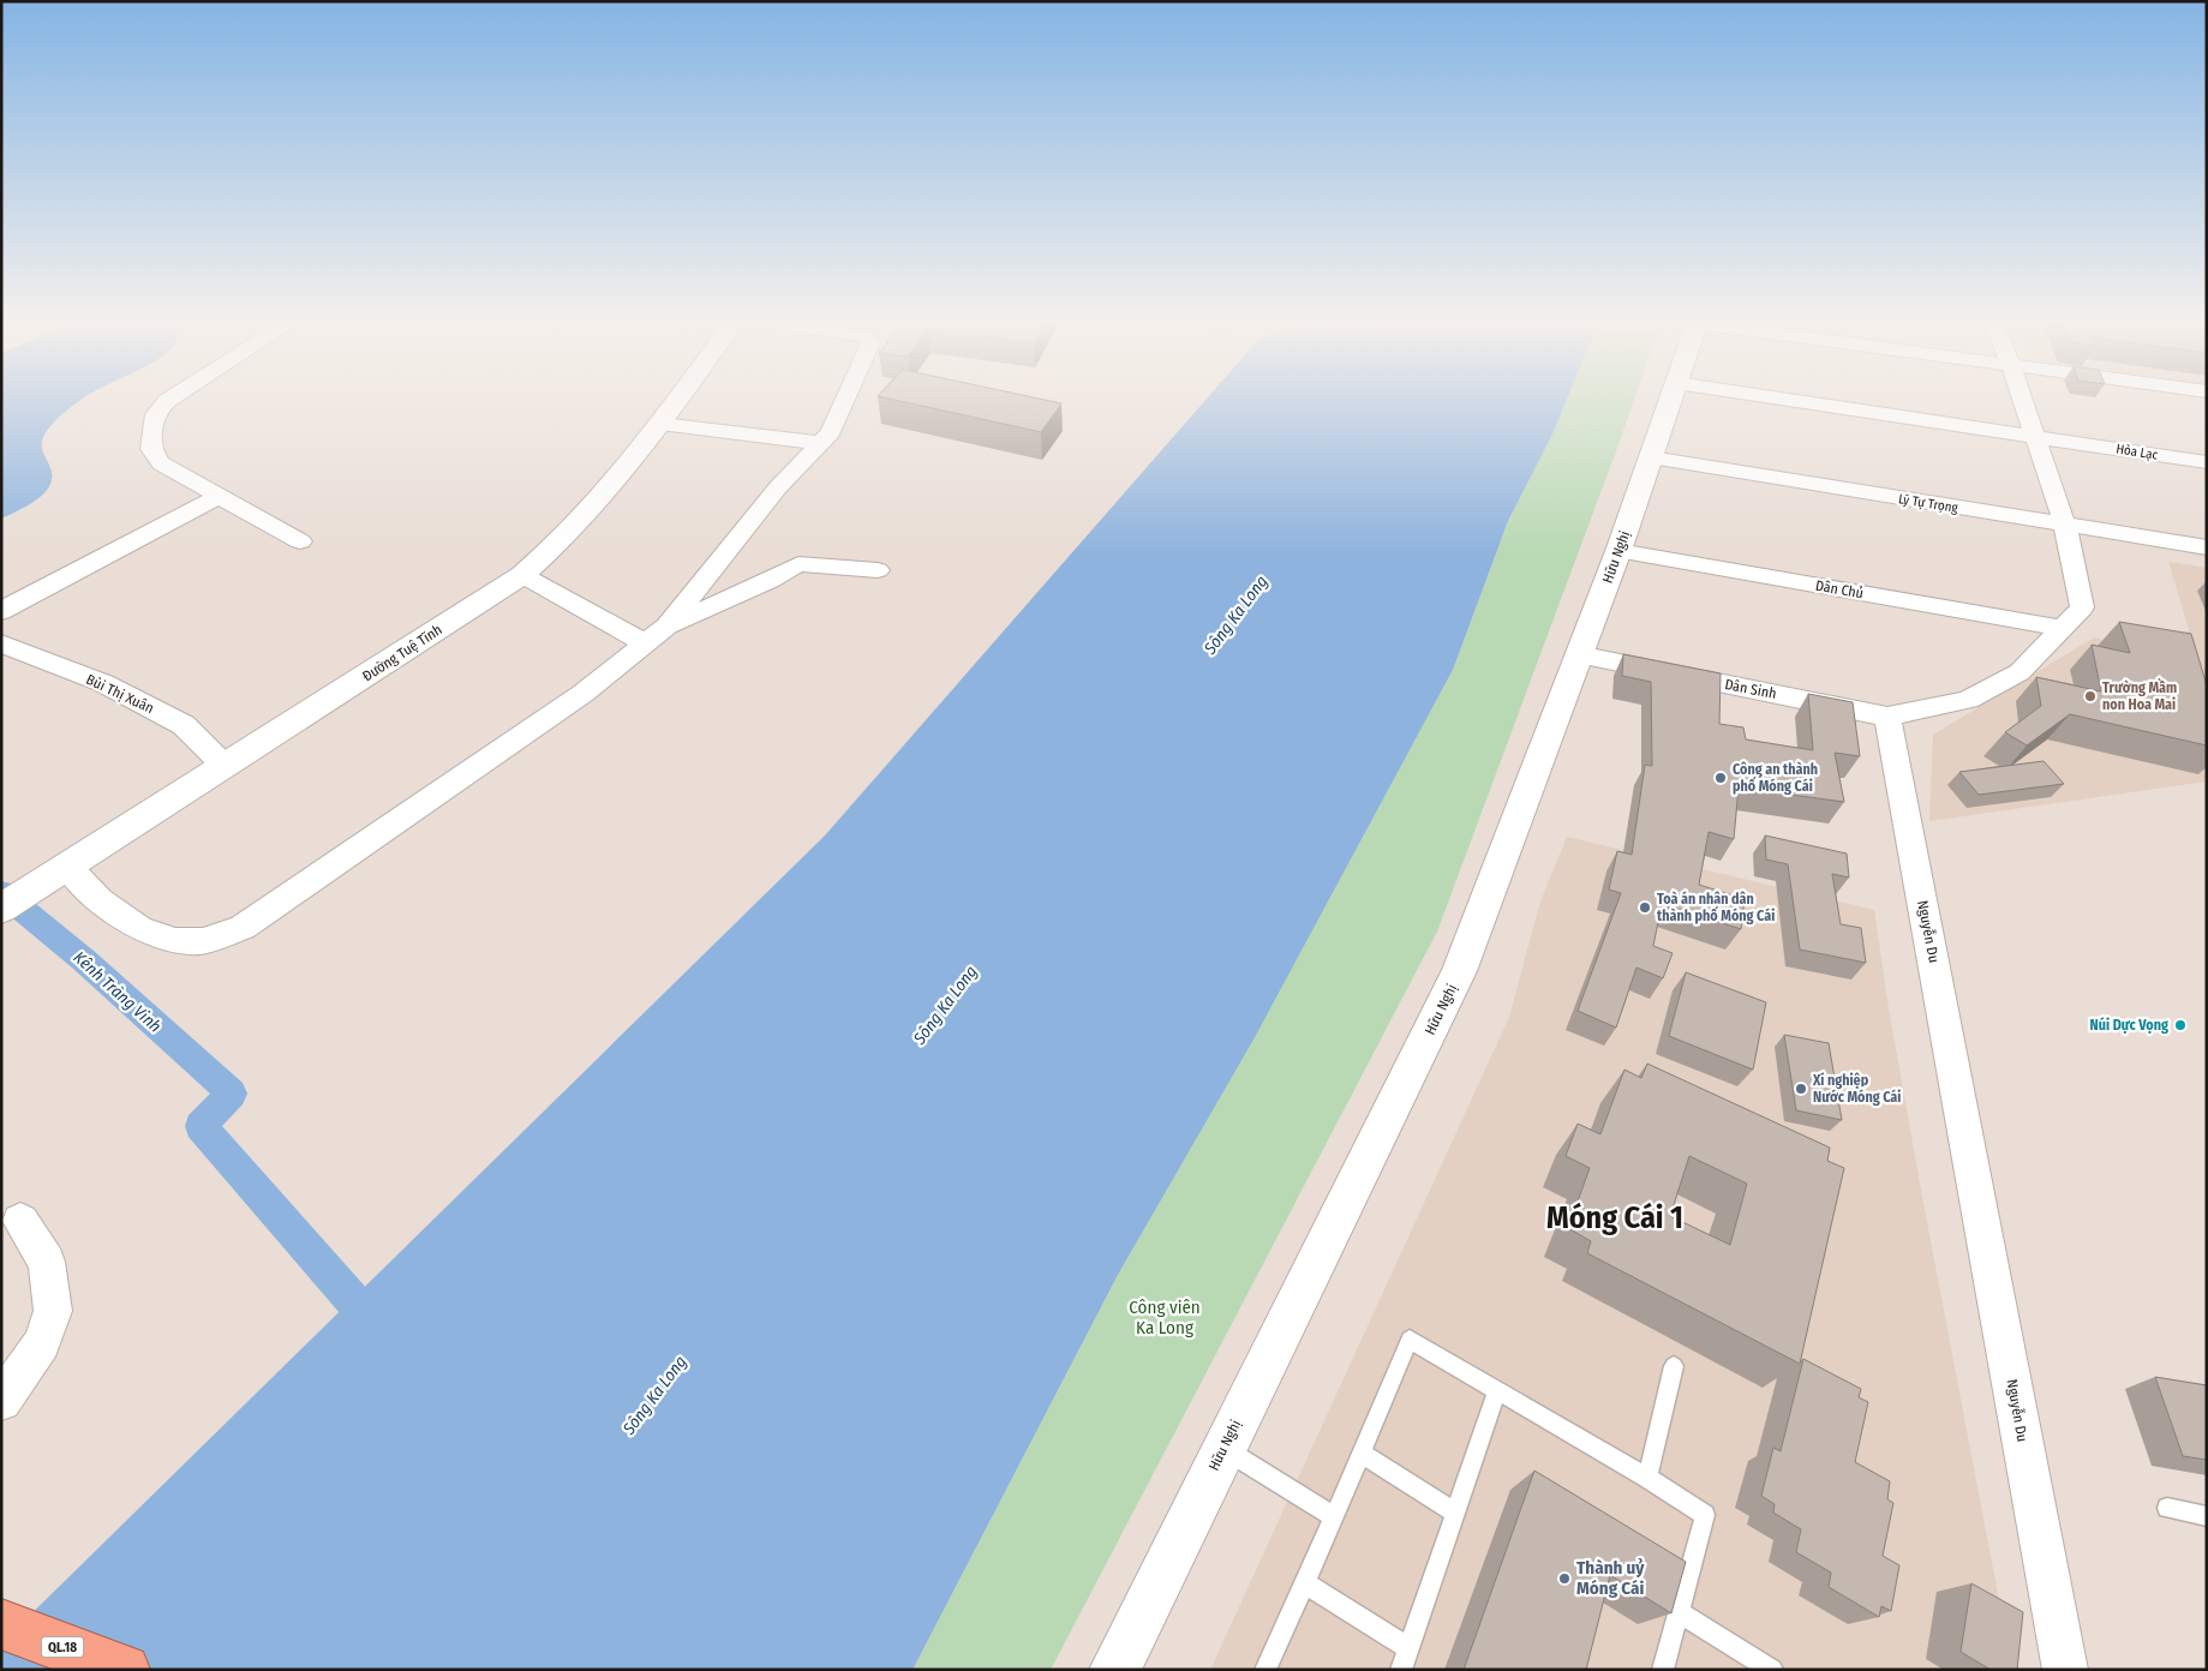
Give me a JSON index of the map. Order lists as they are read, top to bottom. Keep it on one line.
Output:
{"streets":{"highway":["QL.18"],"street":["Hòa Lạc","Lý Tự Trọng","Hữu Nghị","Dân Chủ","Đường Tuệ Tĩnh","Dân Sinh","Bùi Thị Xuân","Nguyễn Du"]},"crossings":[["Lý Tự Trọng","Hữu Nghị"],["Hữu Nghị","Dân Chủ"],["Hữu Nghị","Dân Sinh"],["Đường Tuệ Tĩnh","Bùi Thị Xuân"],["Dân Sinh","Nguyễn Du"]],"districts":["Móng Cái 1"],"water":["Sông Ka Long","Kênh Tràng Vinh"],"parks":["Công viên Ka Long"],"places":["Trường Mầm non Hoa Mai","Công an thành phố Móng Cái","Toà án nhân dân thành phố Móng Cái","Núi Dực Vọng","Xí nghiệp Nước Móng Cái","Thành uỷ Móng Cái"]}
